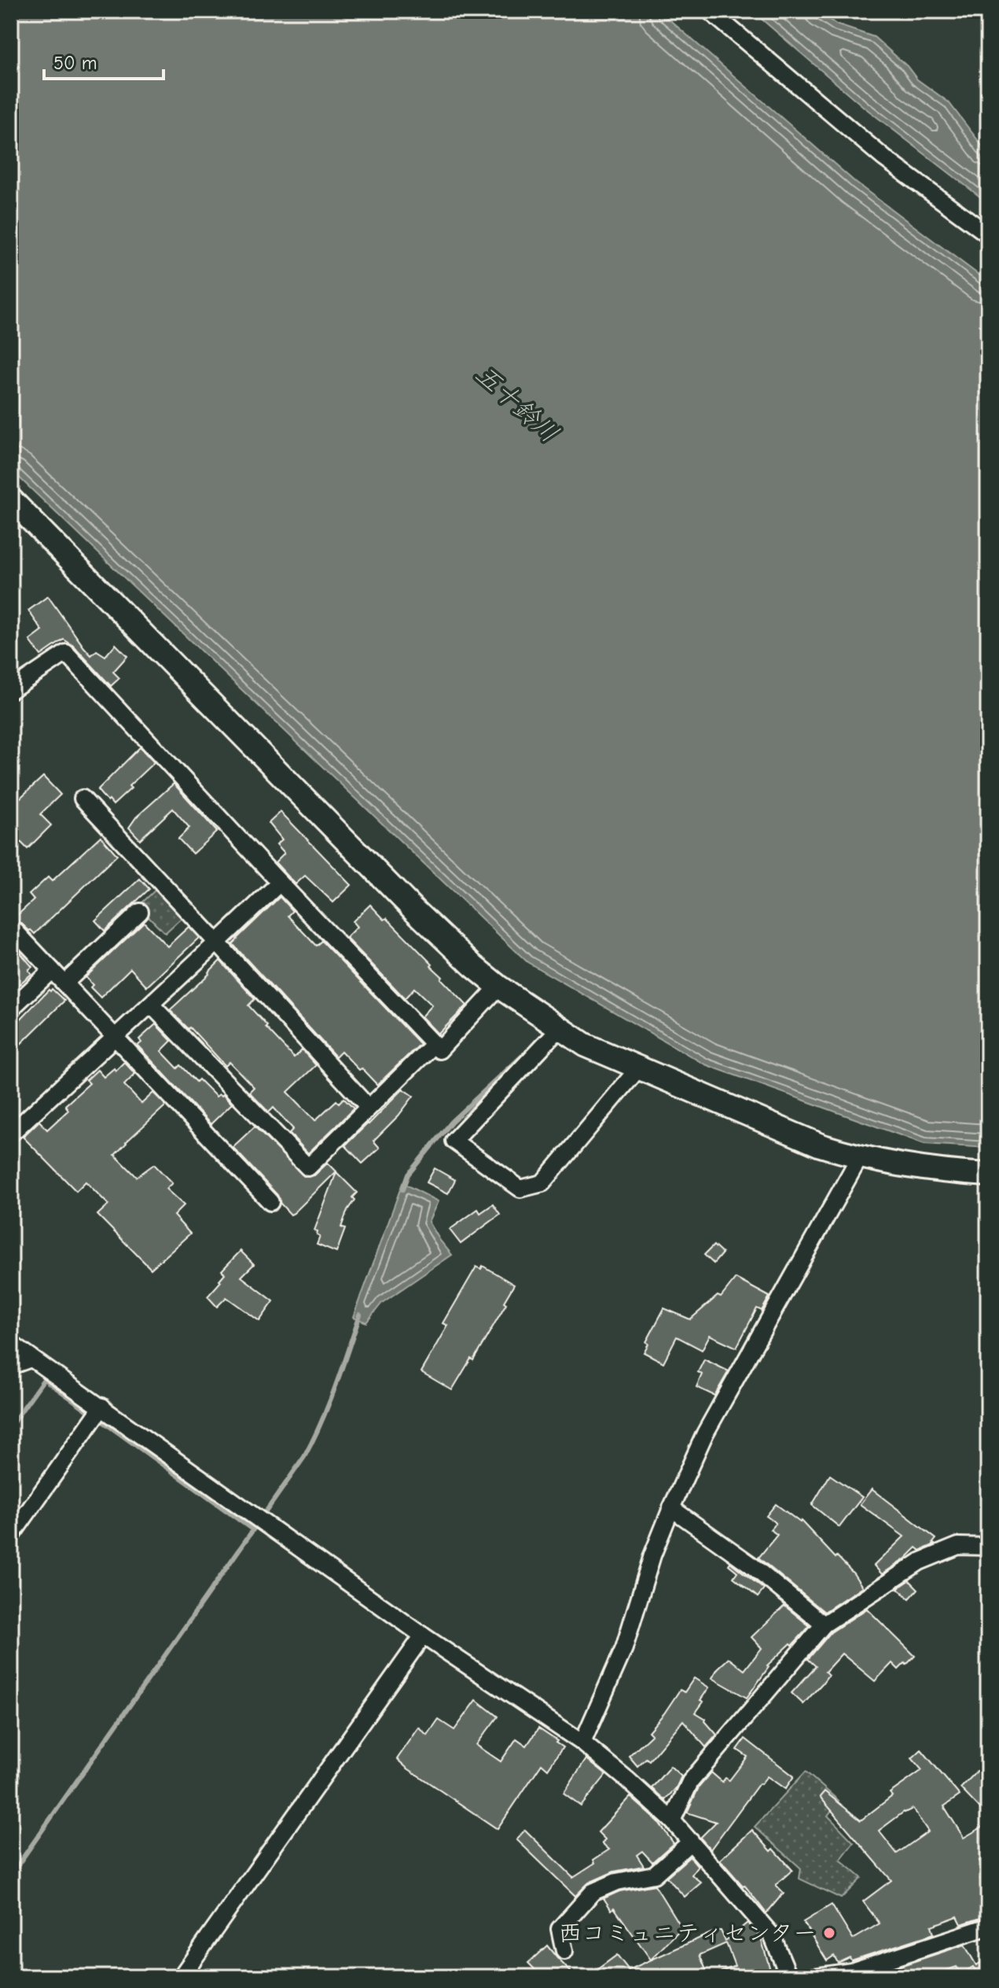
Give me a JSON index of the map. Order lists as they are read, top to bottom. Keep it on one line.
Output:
{"water":["五十鈴川"],"places":["西コミュニティセンター"],"scale_bar":"50 m"}
